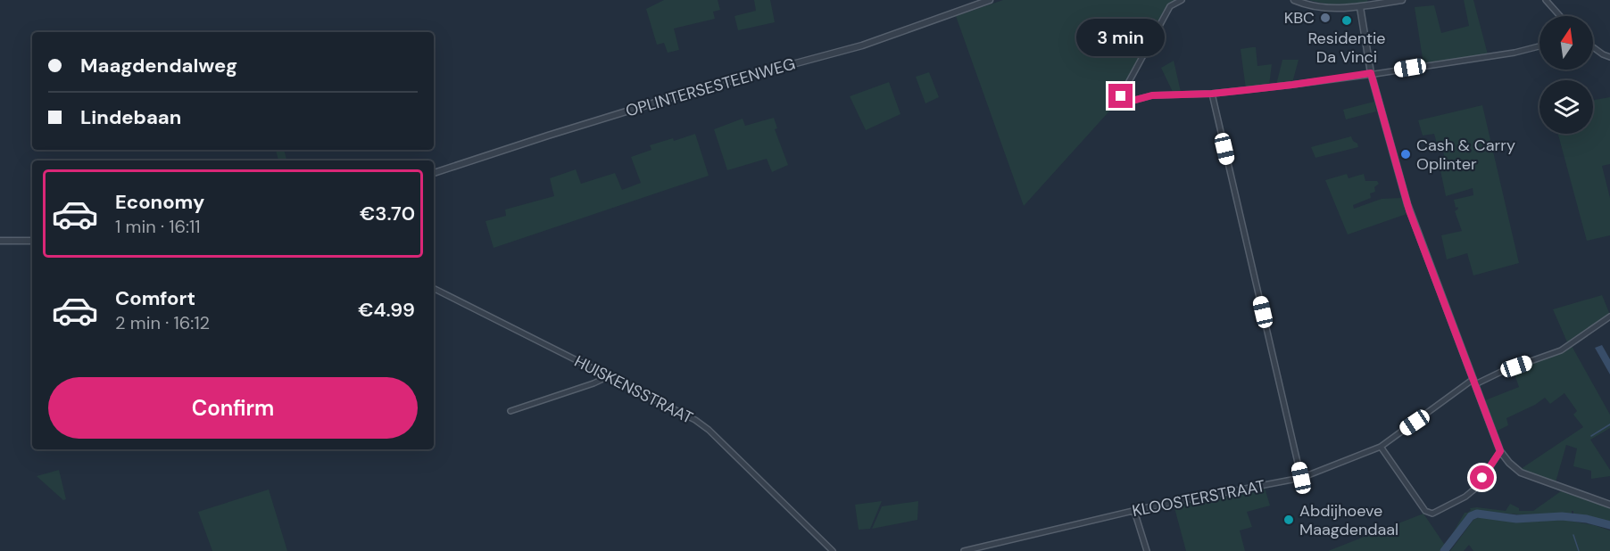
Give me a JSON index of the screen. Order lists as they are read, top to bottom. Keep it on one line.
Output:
{"streets":{"street":["OPLINTERSESTEENWEG","HUISKENSSTRAAT","KLOOSTERSTRAAT"]},"places":["KBC","Residentie Da Vinci","Cash & Carry Oplinter","Abdijhoeve Maagdendaal"],"north":"top","page":{"bubble":"3 min","banner":["Maagdendalweg","Lindebaan"],"list":[{"name":"Economy","note":"1 min · 16:11","value":"€3.70"},{"name":"Comfort","note":"2 min · 16:12","value":"€4.99"}],"buttons":"Confirm"}}
